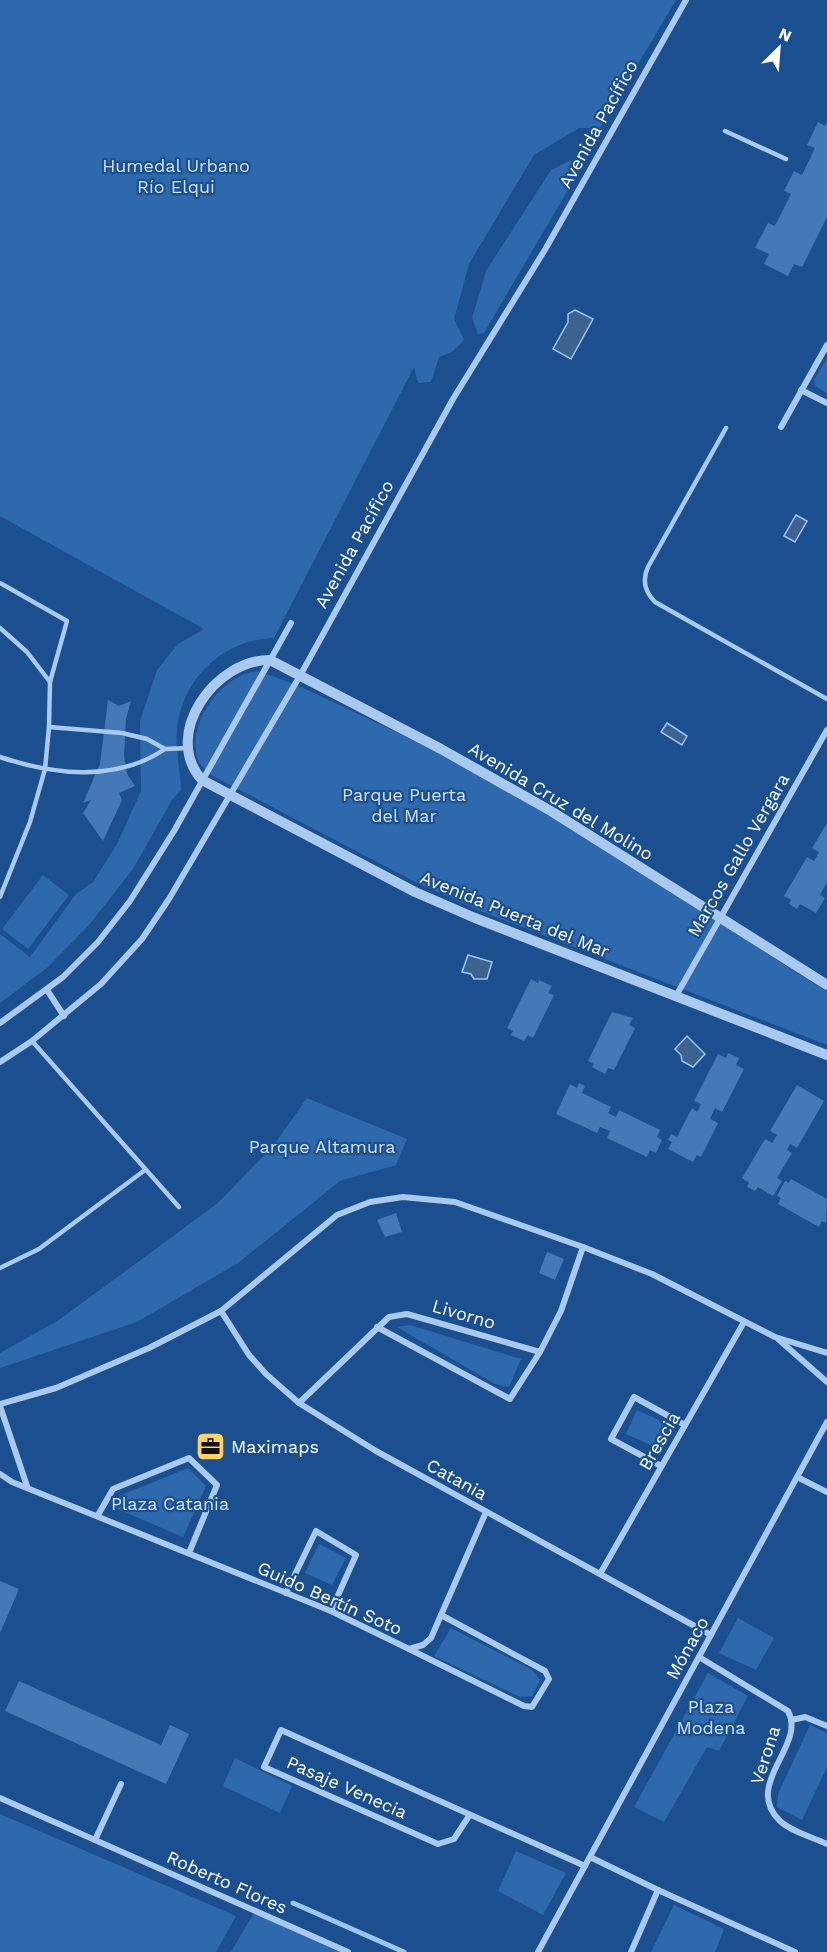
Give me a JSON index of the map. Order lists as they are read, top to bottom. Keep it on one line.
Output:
{"streets":{"street":["Avenida Pacífico","Avenida Cruz del Molino","Marcos Gallo Vergara","Avenida Puerta del Mar","Livorno","Brescia","Catania","Guido Bertín Soto","Mónaco","Verona","Pasaje Venecia","Roberto Flores"]},"crossings":[["Avenida Pacífico","Avenida Cruz del Molino"],["Avenida Pacífico","Avenida Puerta del Mar"],["Avenida Cruz del Molino","Marcos Gallo Vergara"],["Marcos Gallo Vergara","Avenida Puerta del Mar"],["Livorno","Catania"],["Brescia","Catania"],["Catania","Guido Bertín Soto"],["Catania","Mónaco"],["Mónaco","Verona"],["Mónaco","Pasaje Venecia"]],"parks":["Humedal Urbano Río Elqui","Parque Puerta del Mar","Parque Altamura","Plaza Catania","Plaza Modena"],"places":{"office":["Maximaps"]},"north":"top right"}
